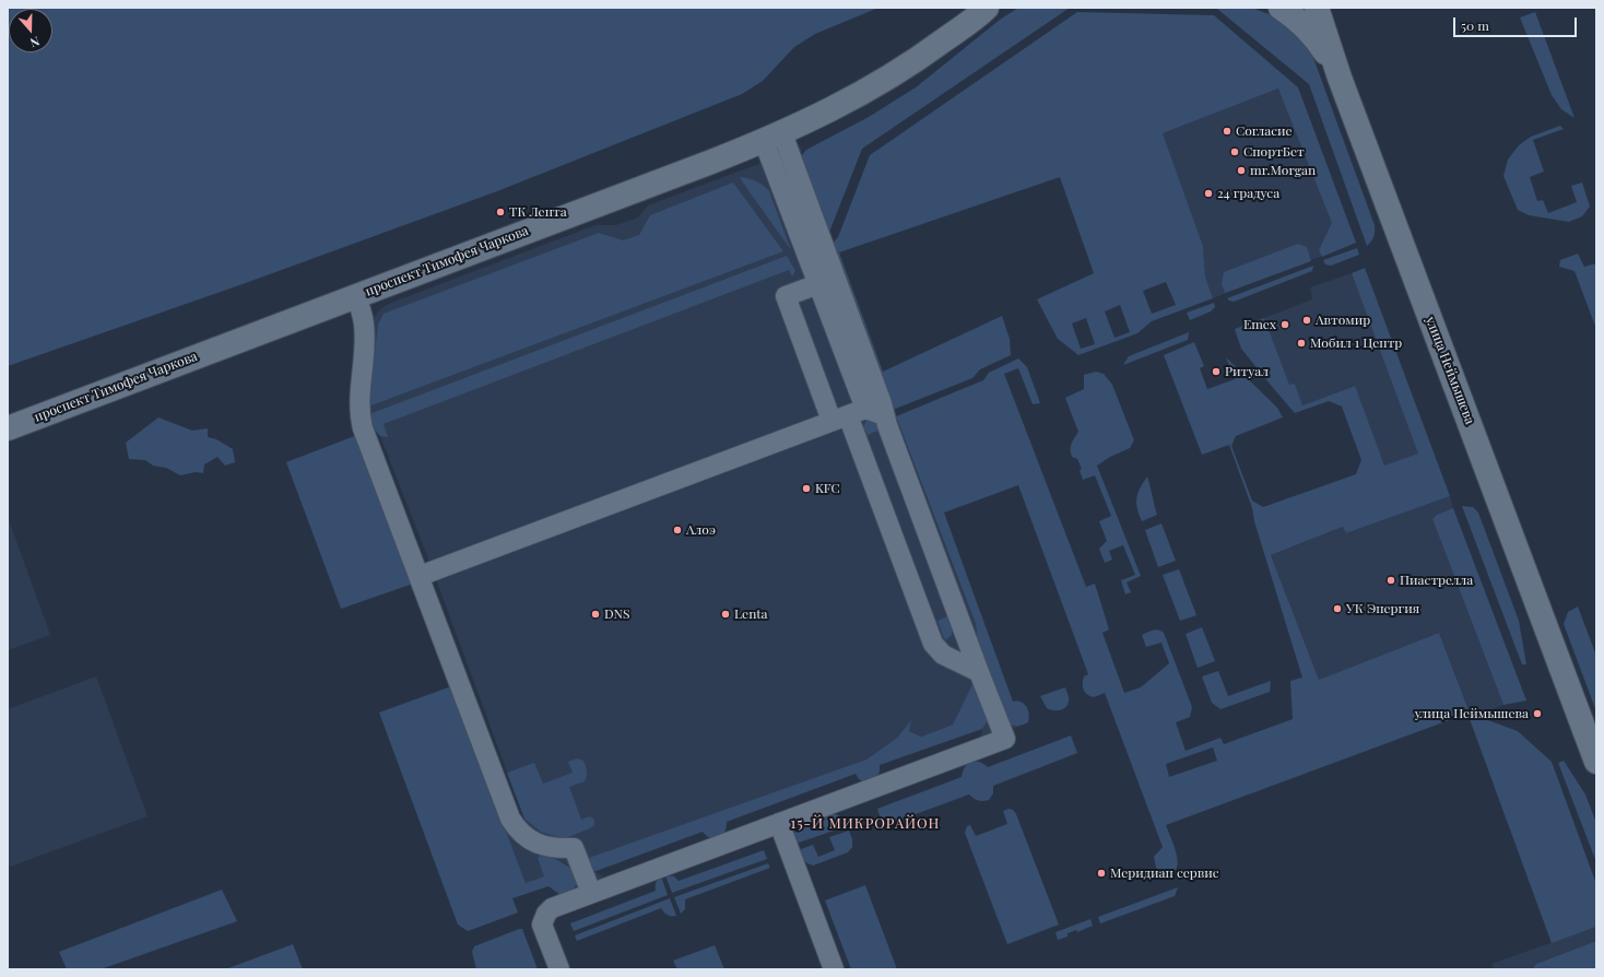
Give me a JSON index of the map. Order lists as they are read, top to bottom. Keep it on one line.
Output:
{"streets":{"main road":["проспект Тимофея Чаркова","улица Неймышева"]},"districts":["15-Й МИКРОРАЙОН"],"places":["Согласие","СпортБет","mr.Morgan","24 градуса","ТК Лента","Автомир","Emex","Мобил 1 Центр","Ритуал","KFC","Алоэ","Пиастрелла","УК Энергия","DNS","Lenta","улица Неймышева","Меридиан сервис"],"scale_bar":"50 m","north":"bottom"}
